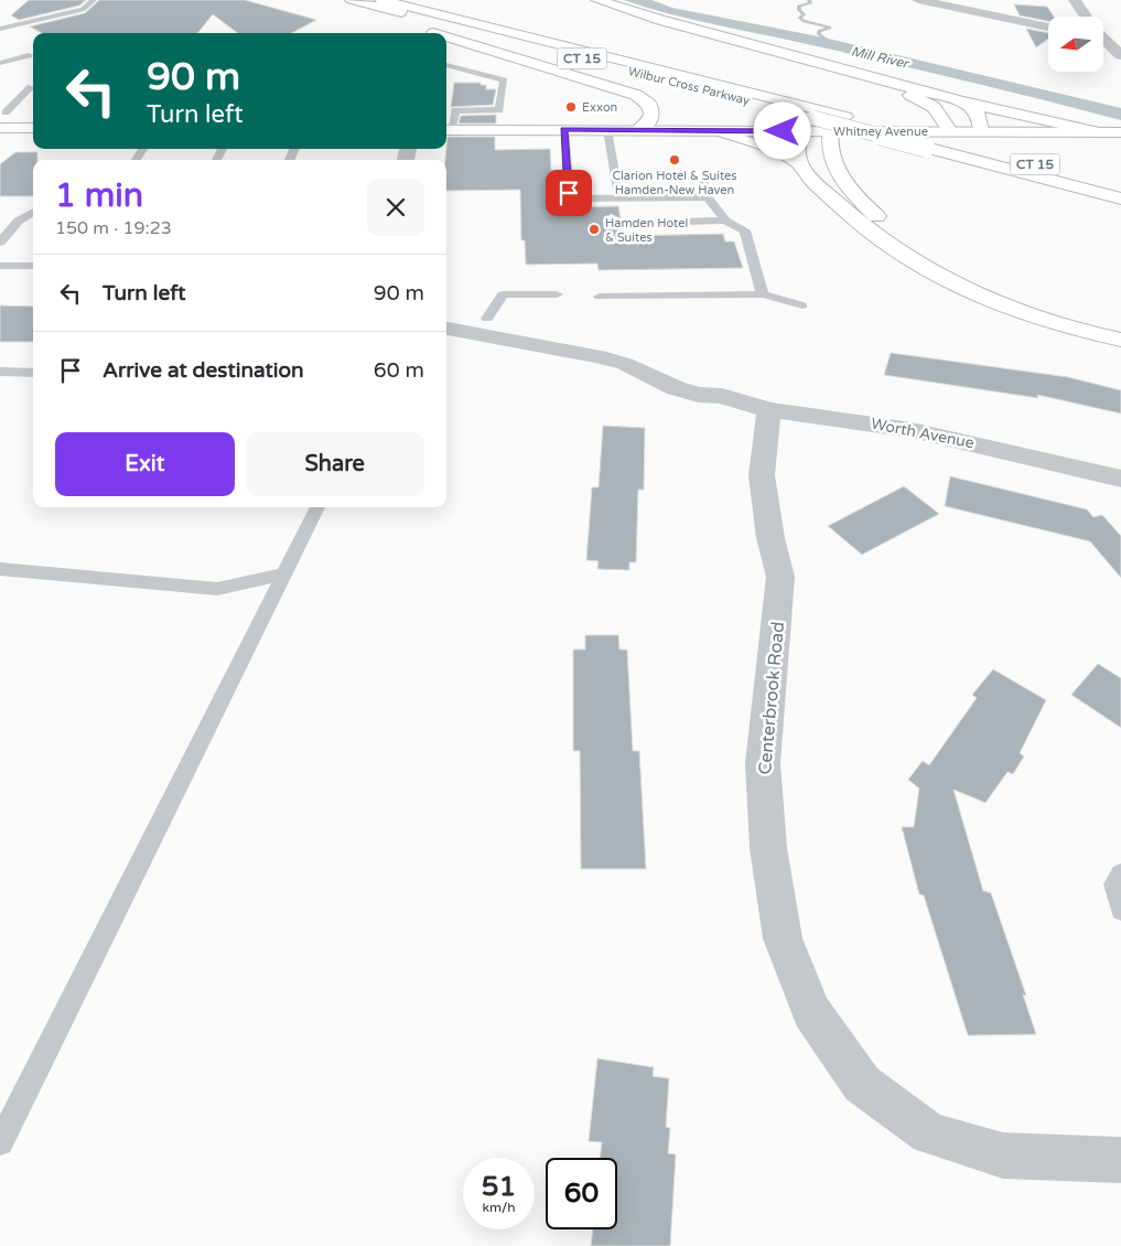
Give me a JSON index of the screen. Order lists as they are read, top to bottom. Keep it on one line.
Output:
{"streets":{"main road":["CT 15","Wilbur Cross Parkway","Whitney Avenue"],"street":["Worth Avenue","Centerbrook Road"]},"crossings":[["CT 15","Whitney Avenue"],["Wilbur Cross Parkway","Whitney Avenue"],["Worth Avenue","Centerbrook Road"]],"water":["Mill River"],"places":["Exxon","Clarion Hotel & Suites Hamden-New Haven","Hamden Hotel & Suites"],"north":"left","page":{"turn":["90 m","Turn left"],"heading":["1 min","150 m · 19:23"],"list":[{"name":"Turn left","value":"90 m"},{"name":"Arrive at destination","value":"60 m"}],"buttons":["Exit","Share"],"speed":"51 km/h","limit":"60"}}
